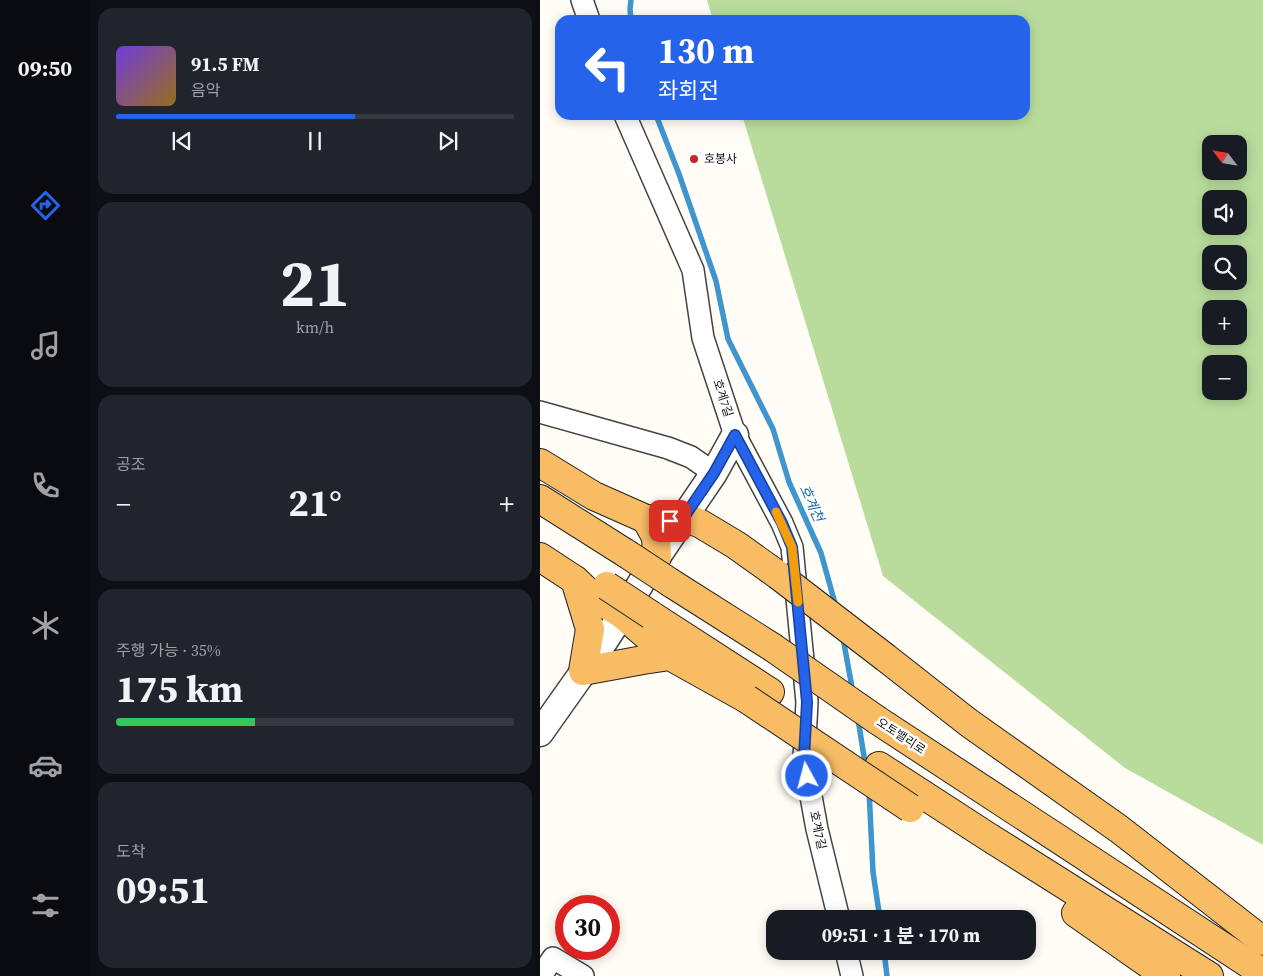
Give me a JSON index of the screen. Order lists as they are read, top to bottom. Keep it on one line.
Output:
{"streets":{"highway":["오토밸리로"],"street":["호계7길"]},"water":["호계천"],"places":["호봉사"],"north":"top left","page":{"tabs":"09:50","turn":["130 m","좌회전"],"song":["91.5 FM","음악"],"map_buttons":["+","−"],"tile":[["21","km/h"],"공조",["주행 가능 · 35%","175 km"],["도착","09:51"]],"heat":["−","21°","+"],"limit":"30","trip":"09:51 · 1 분 · 170 m"}}
